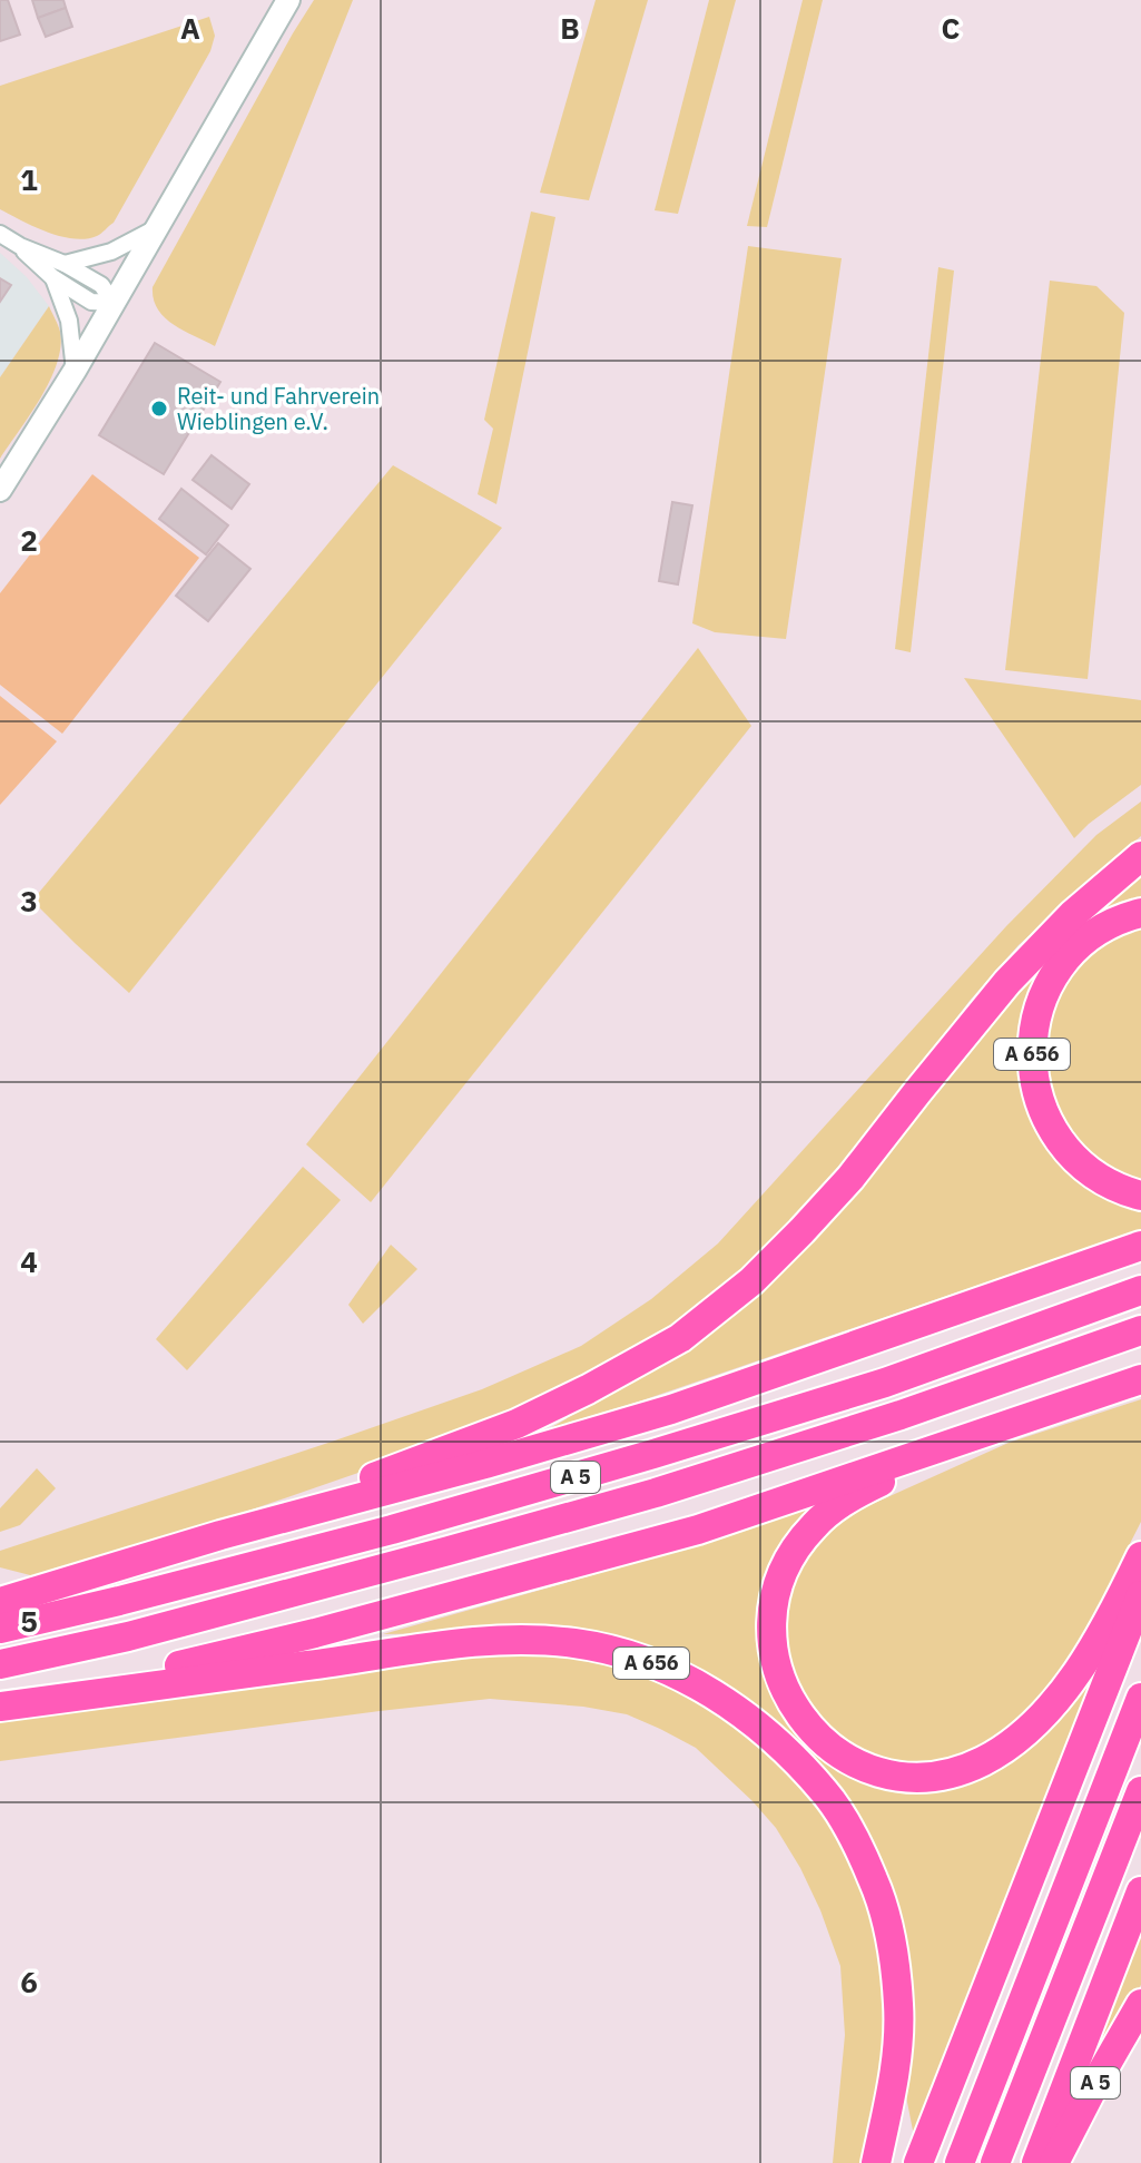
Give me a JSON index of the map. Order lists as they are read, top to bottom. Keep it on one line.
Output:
{"streets":{"highway":["A 656","A 5"]},"places":["Reit- und Fahrverein Wieblingen e.V."],"grid":{"columns":["A","B","C"],"rows":["1","2","3","4","5","6"]}}
